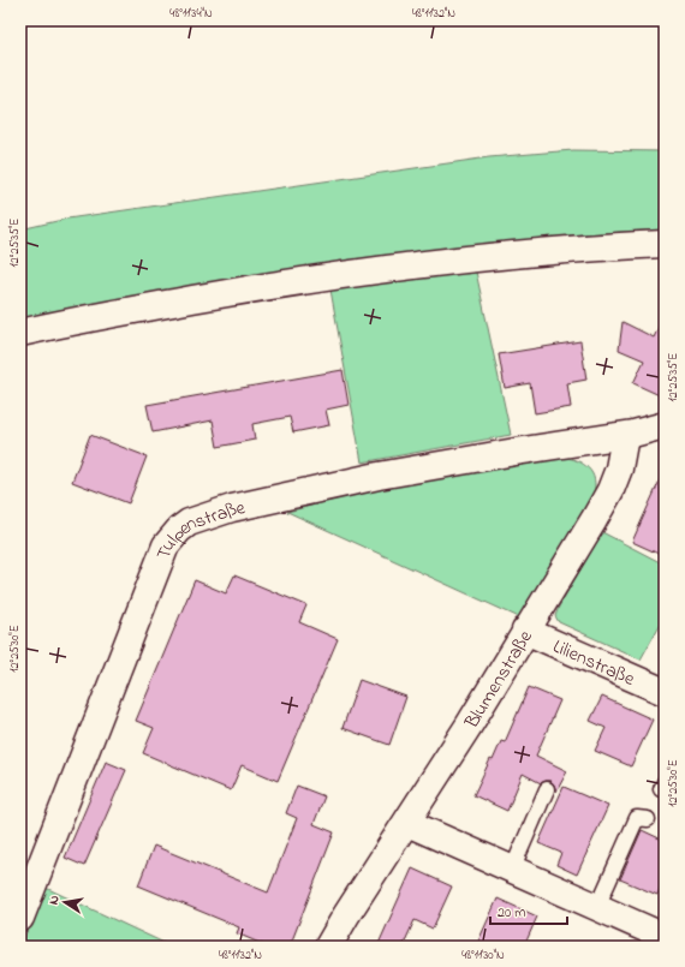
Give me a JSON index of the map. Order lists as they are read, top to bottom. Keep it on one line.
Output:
{"streets":{"street":["Tulpenstraße","Lilienstraße","Blumenstraße"]},"crossings":[["Tulpenstraße","Blumenstraße"],["Lilienstraße","Blumenstraße"]],"scale_bar":"20 m","north":"left","coordinates":["48°11'34\"N","48°11'32\"N","12°25'35\"E","12°25'30\"E","48°11'30\"N"]}
